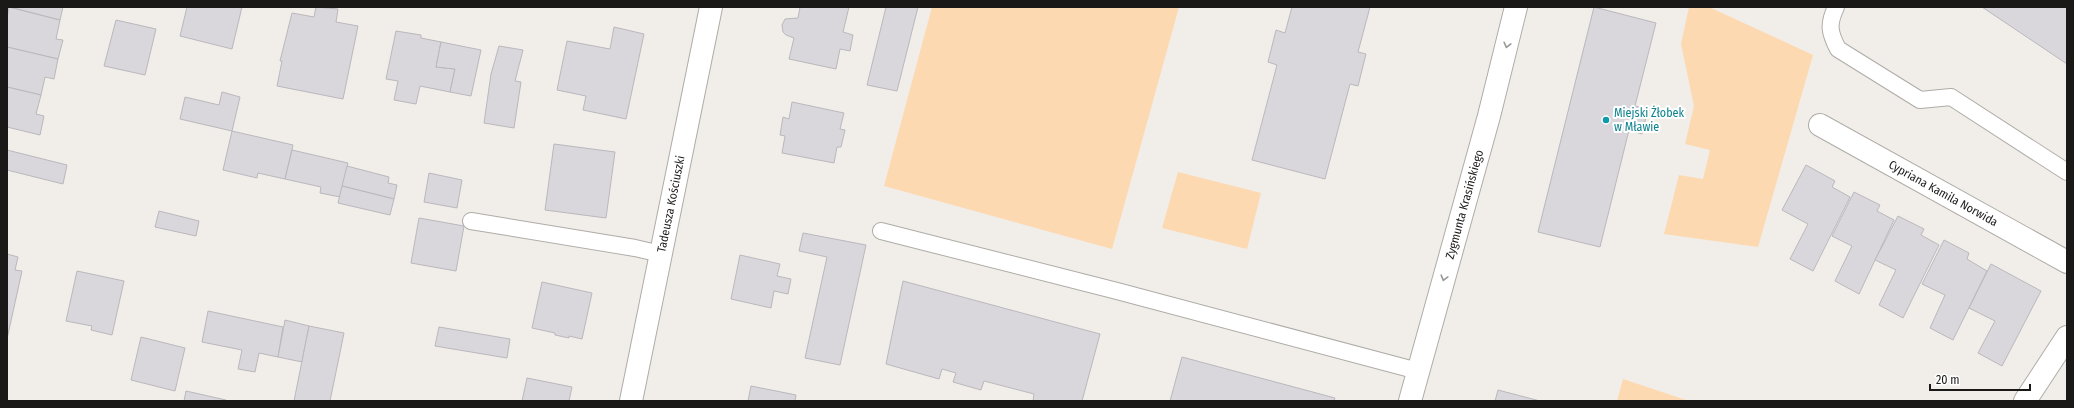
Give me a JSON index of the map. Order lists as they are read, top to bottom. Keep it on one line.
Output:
{"streets":{"street":["Cypriana Kamila Norwida","Tadeusza Kościuszki","Zygmunta Krasińskiego"]},"one_way":["Zygmunta Krasińskiego"],"places":["Miejski Żłobek w Mławie"],"scale_bar":"20 m"}
